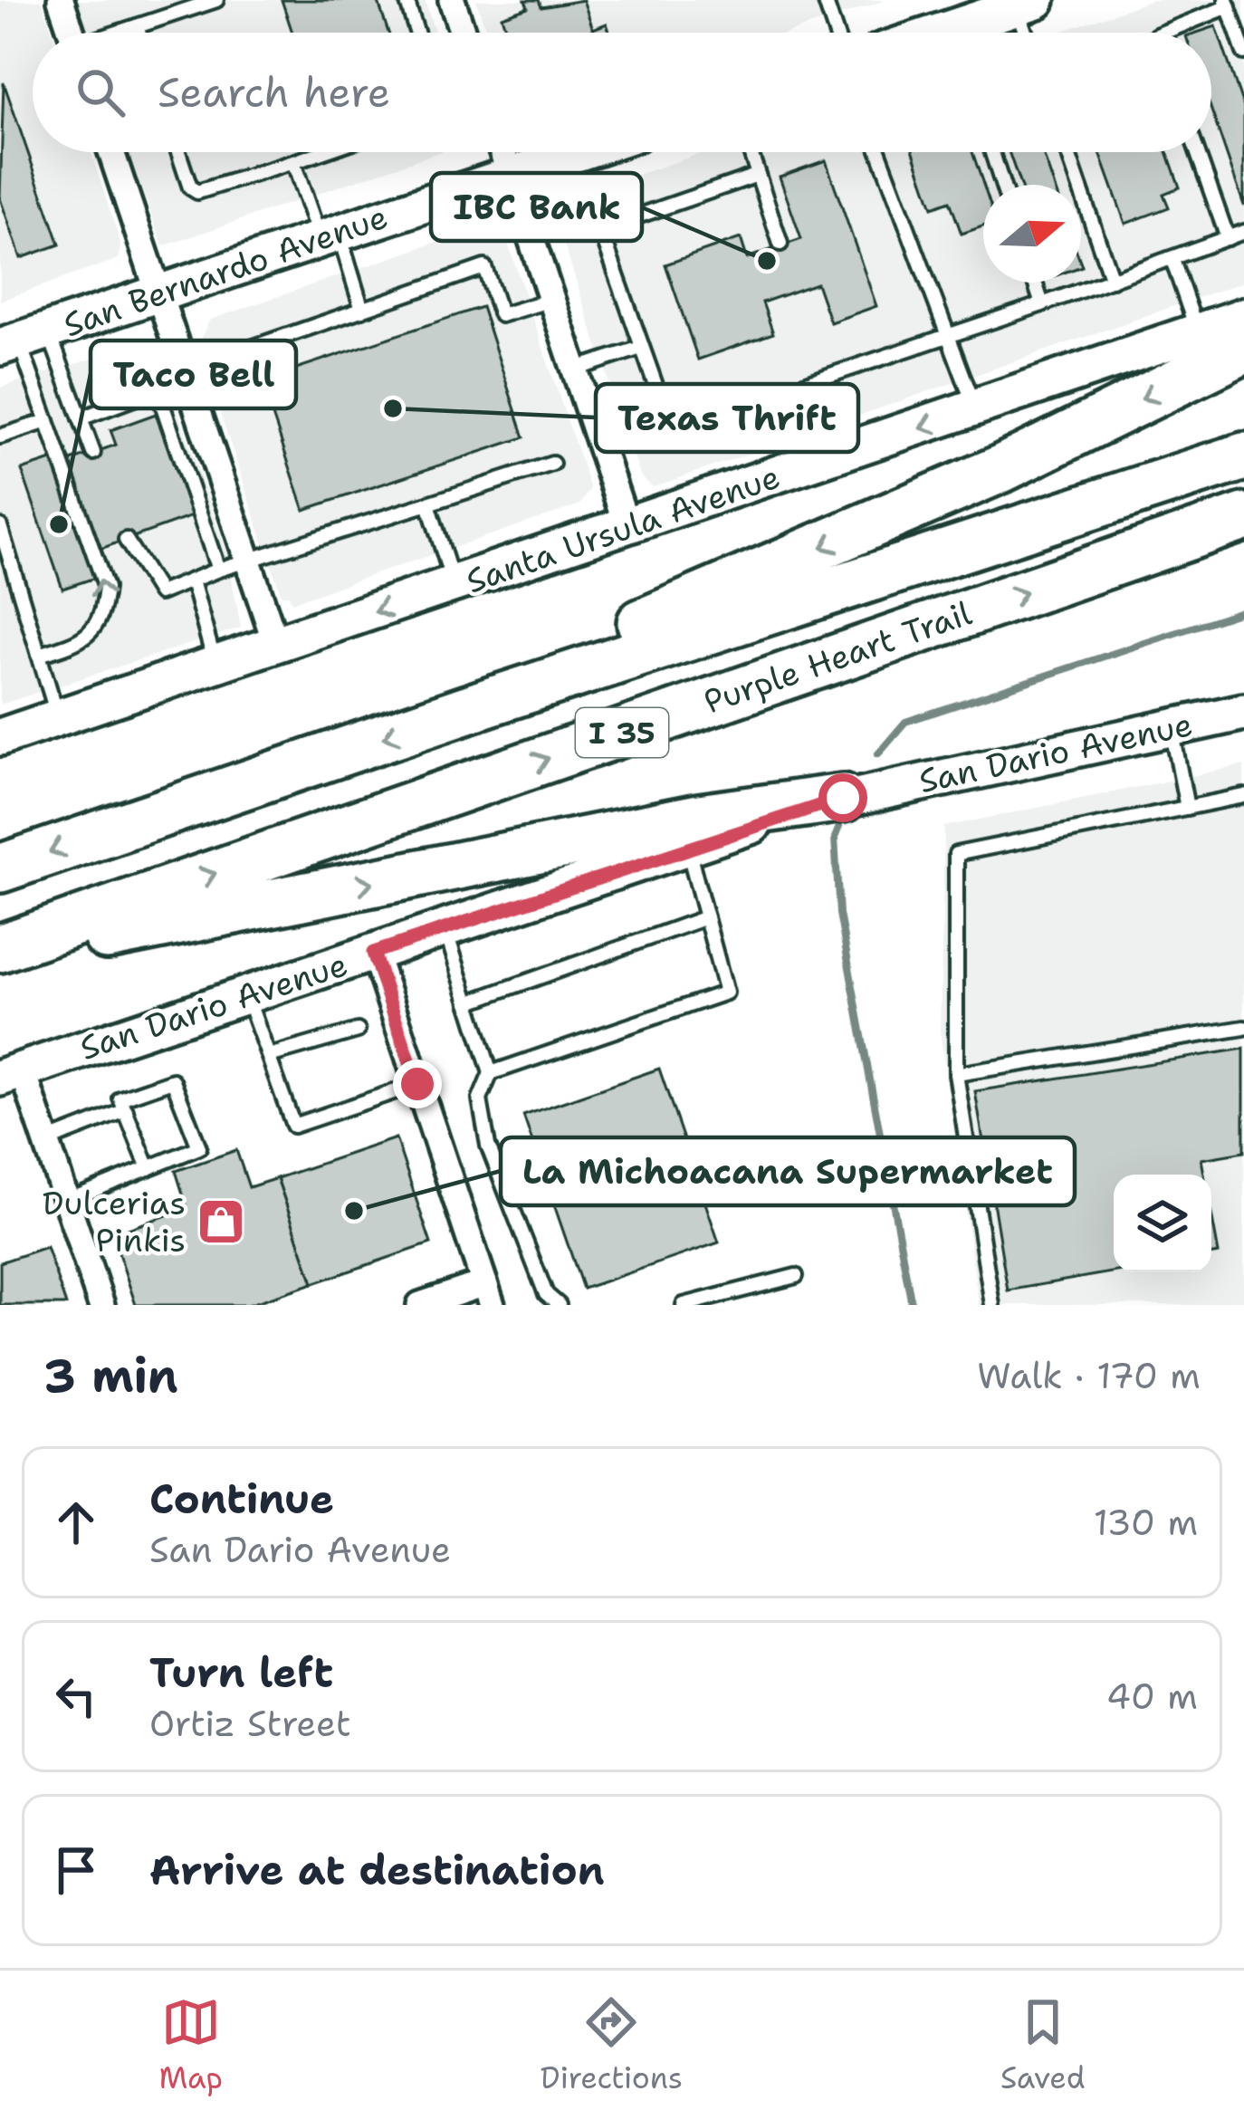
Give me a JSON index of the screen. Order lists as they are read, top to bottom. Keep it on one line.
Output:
{"streets":{"highway":["Purple Heart Trail","I 35"],"main road":["San Bernardo Avenue","Santa Ursula Avenue","San Dario Avenue"]},"one_way":["Santa Ursula Avenue"],"places":{"other":["IBC Bank","Texas Thrift","Taco Bell","La Michoacana Supermarket"],"shop":["Dulcerias Pinkis"]},"north":"right","page":{"search":"Search here","heading":["3 min","Walk · 170 m"],"list":[["Continue","San Dario Avenue","130 m"],["Turn left","Ortiz Street","40 m"],"Arrive at destination"],"nav":["Map","Directions","Saved"]}}
